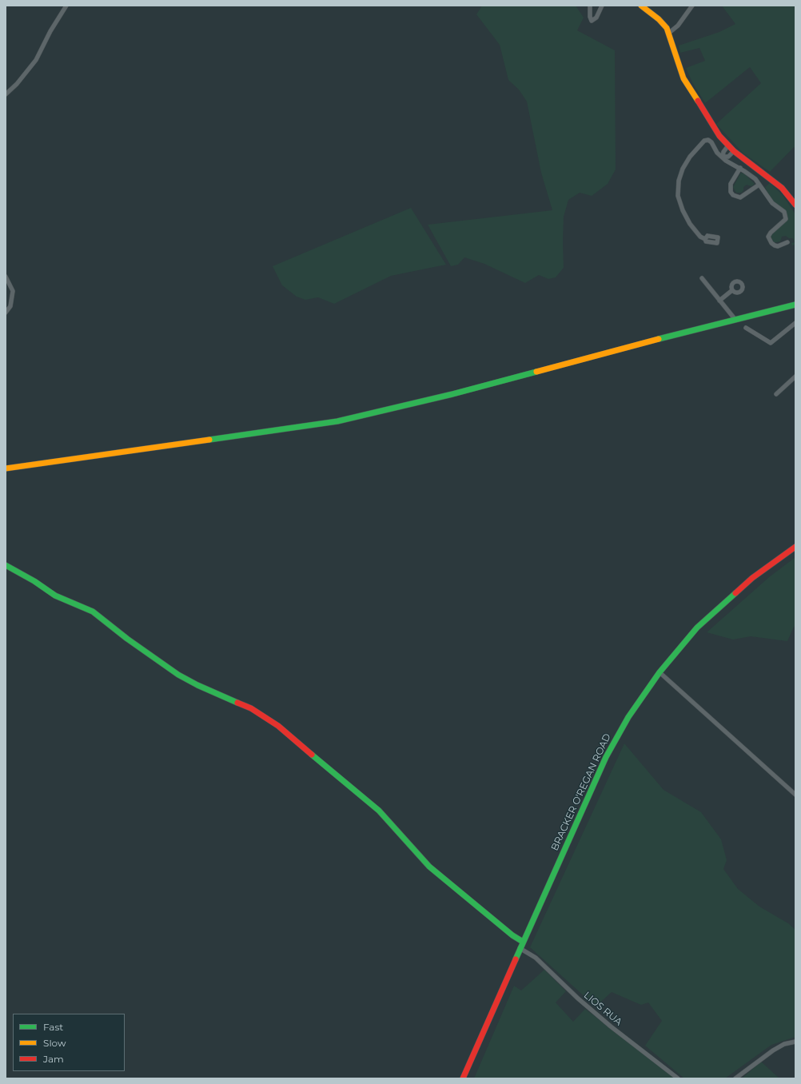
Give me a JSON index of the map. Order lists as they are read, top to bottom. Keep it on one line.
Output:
{"streets":{"street":["BRACKER O'REGAN ROAD","LIOS RUA"]},"crossings":[["BRACKER O'REGAN ROAD","LIOS RUA"]],"legend":["Fast","Slow","Jam"]}
